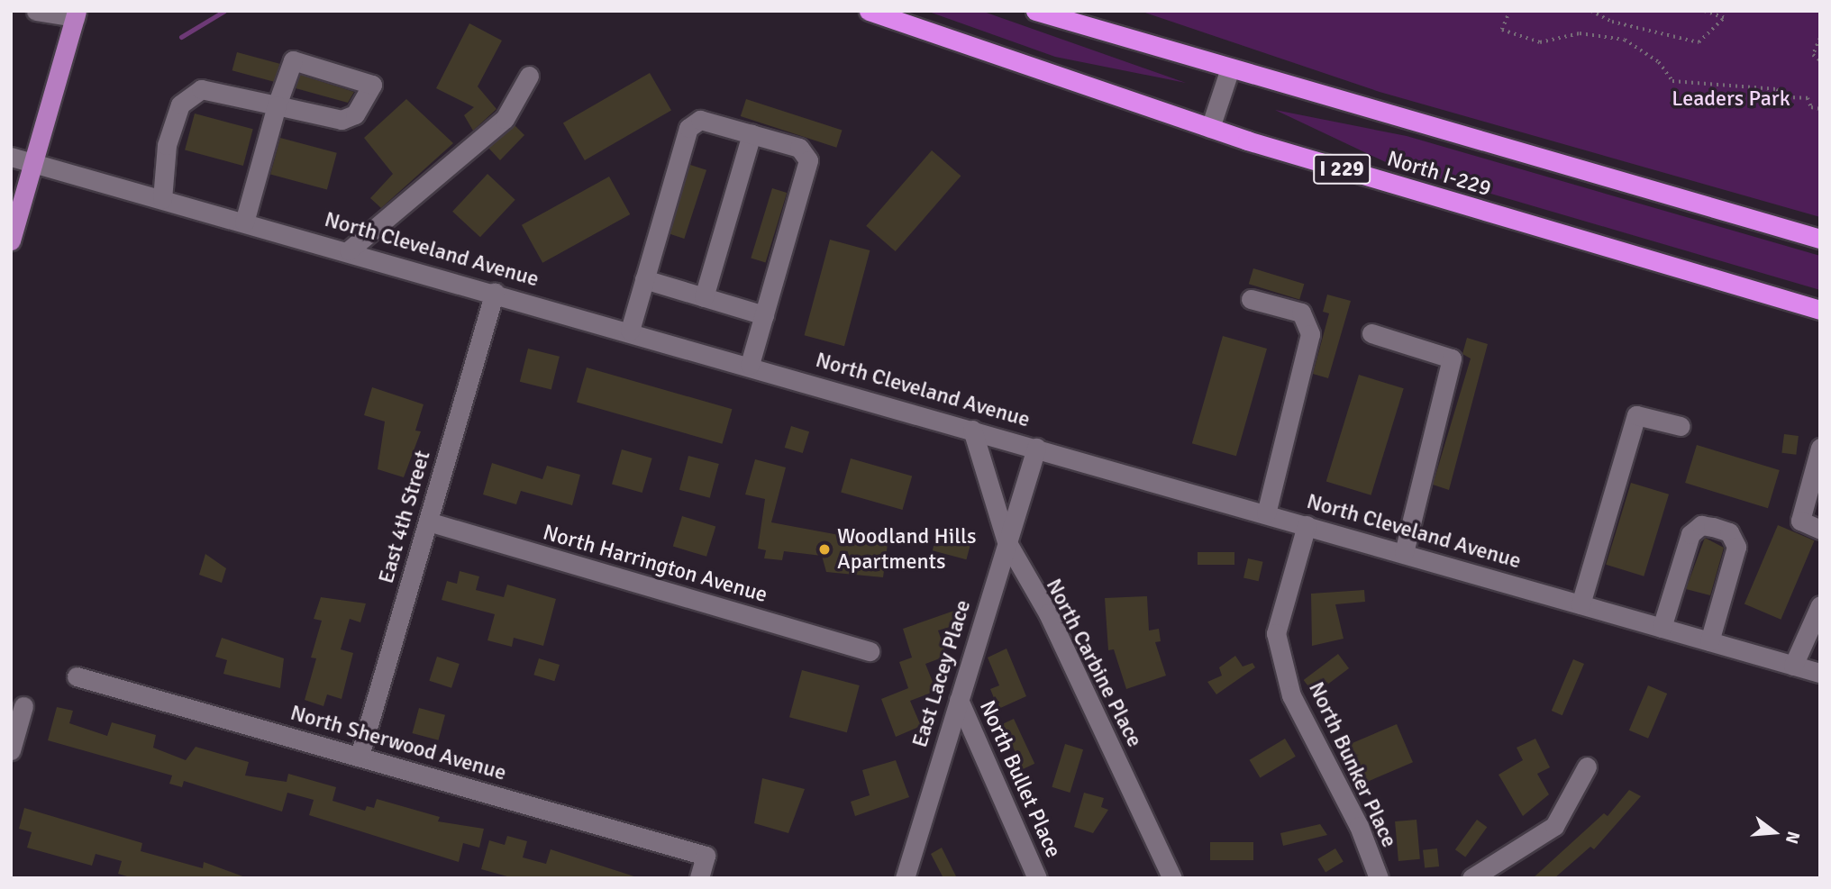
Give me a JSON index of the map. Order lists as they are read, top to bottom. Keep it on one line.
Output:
{"streets":{"highway":["I 229","North I-229"],"street":["North Cleveland Avenue","East 4th Street","North Harrington Avenue","North Carbine Place","East Lacey Place","North Sherwood Avenue","North Bunker Place","North Bullet Place"]},"crossings":[["North Cleveland Avenue","East 4th Street"],["North Cleveland Avenue","North Carbine Place"],["North Cleveland Avenue","East Lacey Place"],["North Cleveland Avenue","North Bunker Place"],["East 4th Street","North Harrington Avenue"],["East 4th Street","North Sherwood Avenue"],["North Carbine Place","East Lacey Place"],["East Lacey Place","North Bullet Place"]],"parks":["Leaders Park"],"places":["Woodland Hills Apartments"],"north":"right"}
